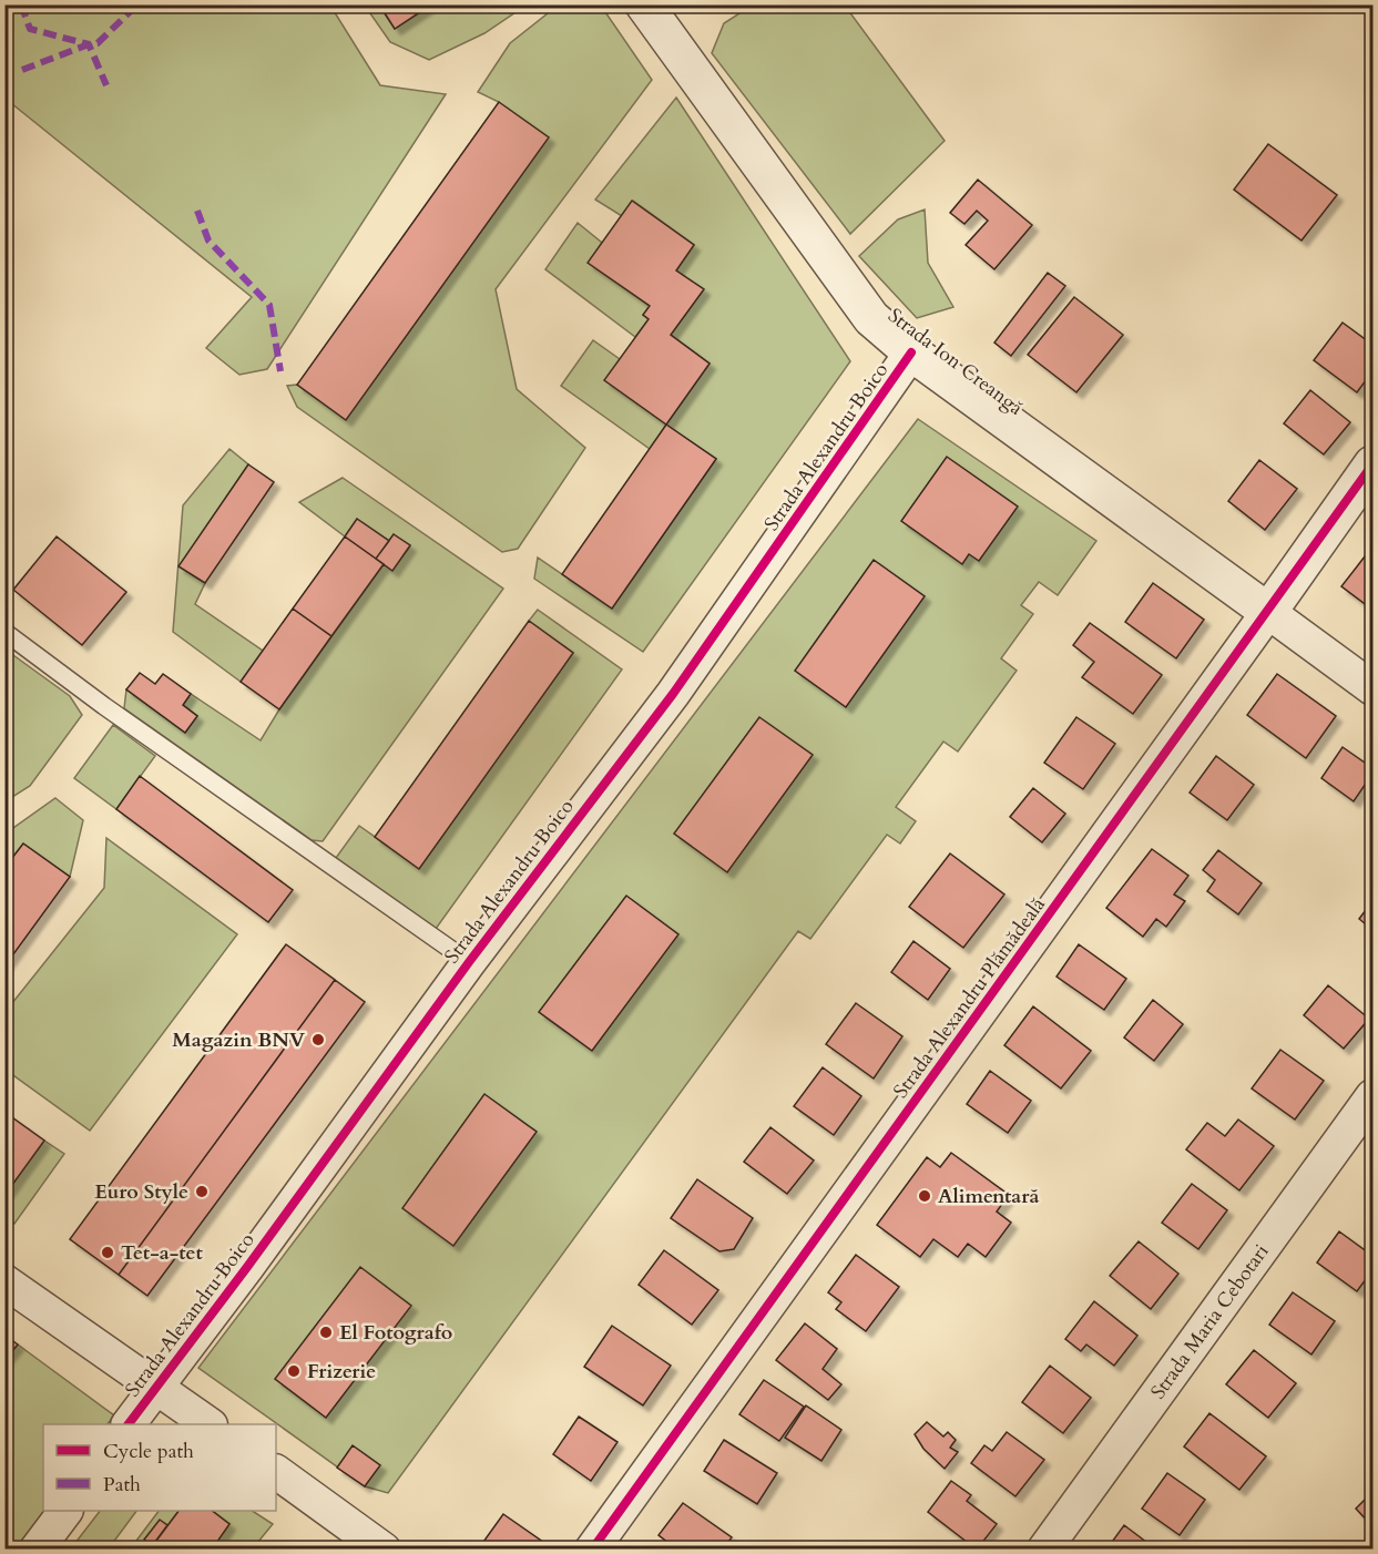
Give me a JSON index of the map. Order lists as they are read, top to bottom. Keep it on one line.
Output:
{"streets":{"street":["Strada Ion Creangă","Strada Alexandru Boico","Strada Alexandru Plămădeală","Strada Maria Cebotari"]},"crossings":[["Strada Ion Creangă","Strada Alexandru Boico"],["Strada Ion Creangă","Strada Alexandru Plămădeală"]],"places":["Magazin BNV","Euro Style","Alimentară","Tet-a-tet","El Fotografo","Frizerie"],"legend":["Cycle path","Path"]}
